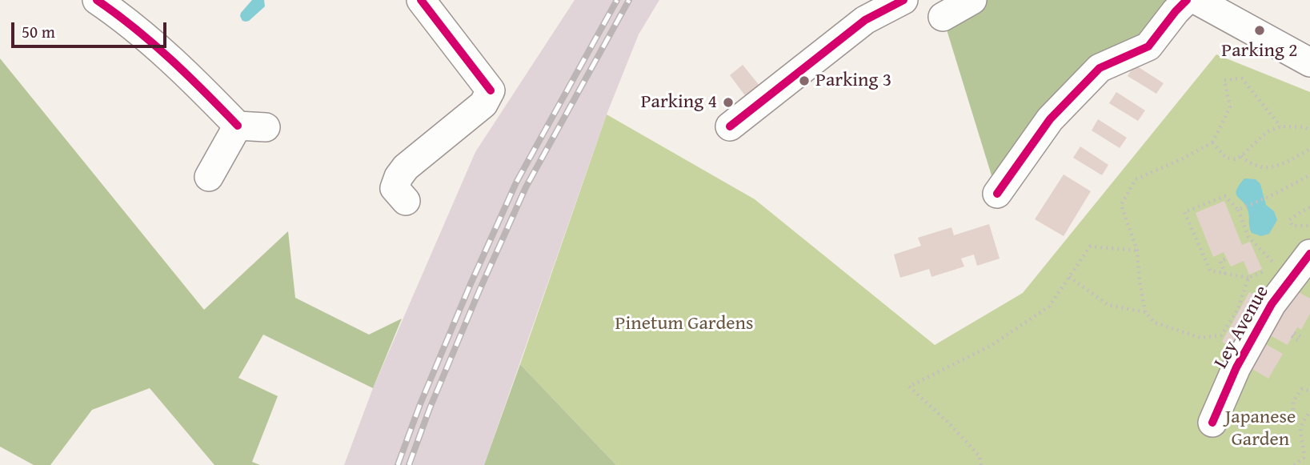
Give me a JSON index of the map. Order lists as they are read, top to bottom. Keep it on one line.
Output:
{"streets":{"street":["Ley Avenue"]},"parks":["Pinetum Gardens","Japanese Garden"],"places":["Parking 2","Parking 3","Parking 4"],"scale_bar":"50 m"}
